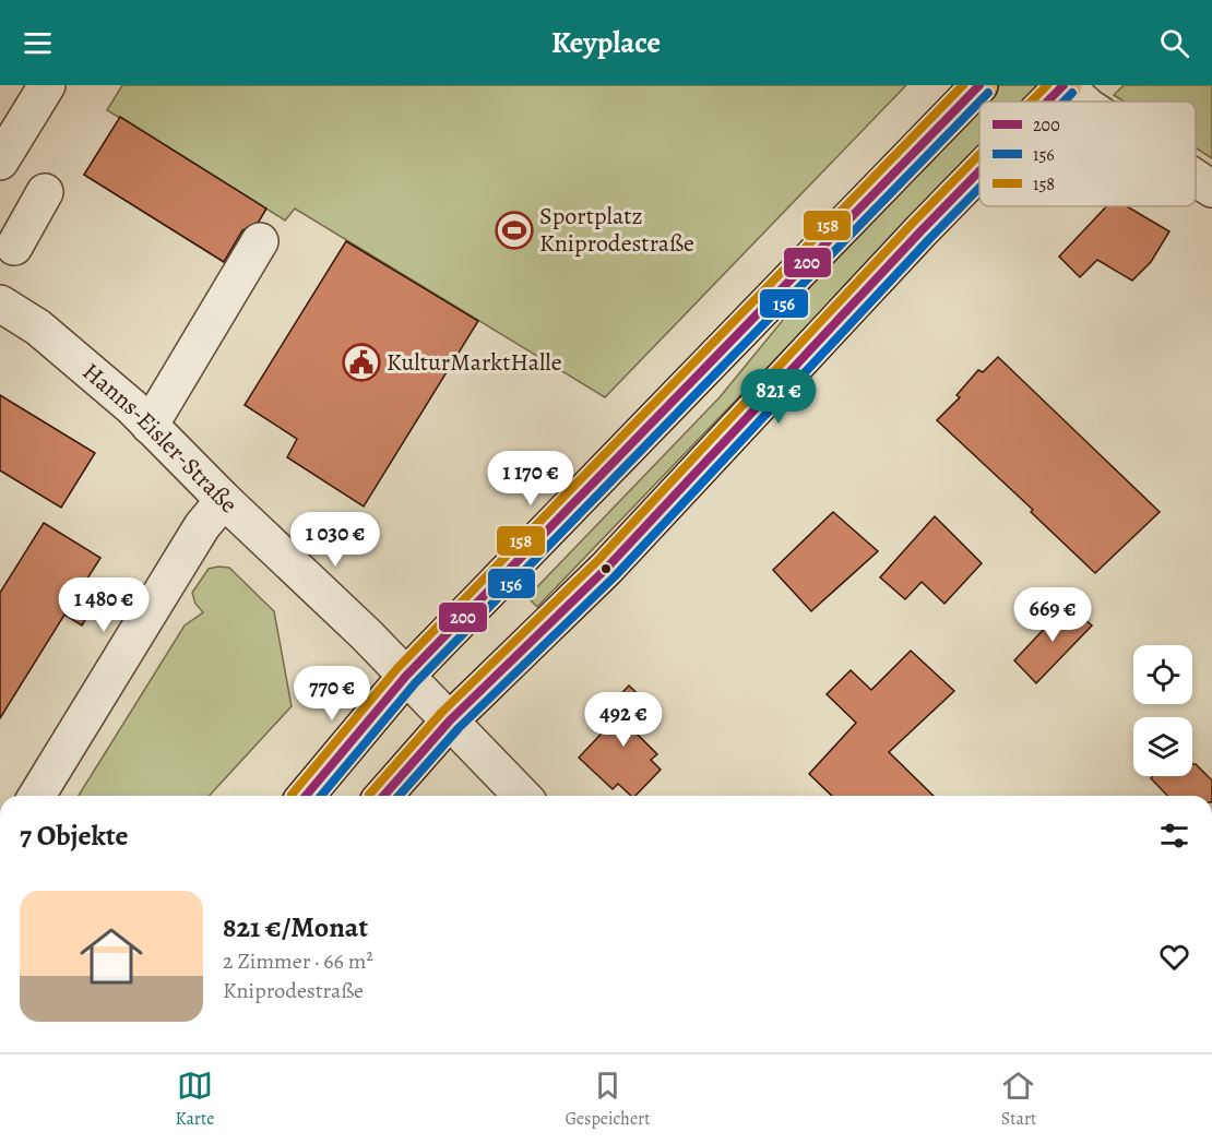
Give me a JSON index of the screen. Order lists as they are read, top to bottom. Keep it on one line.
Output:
{"streets":{"street":["Hanns-Eisler-Straße"]},"places":{"sports":["Sportplatz Kniprodestraße"],"public building":["KulturMarktHalle"]},"lines":["transit line 200","transit line 158","transit line 156"],"legend":["200","156","158"],"page":{"header":"Keyplace","price":["821 €","1 170 €","1 030 €","1 480 €","669 €","770 €","492 €"],"heading":"7 Objekte","list":[{"name":"821 €/Monat","note":"2 Zimmer · 66 m² · Kniprodestraße"}],"tabs":["Karte","Gespeichert","Start"]}}
